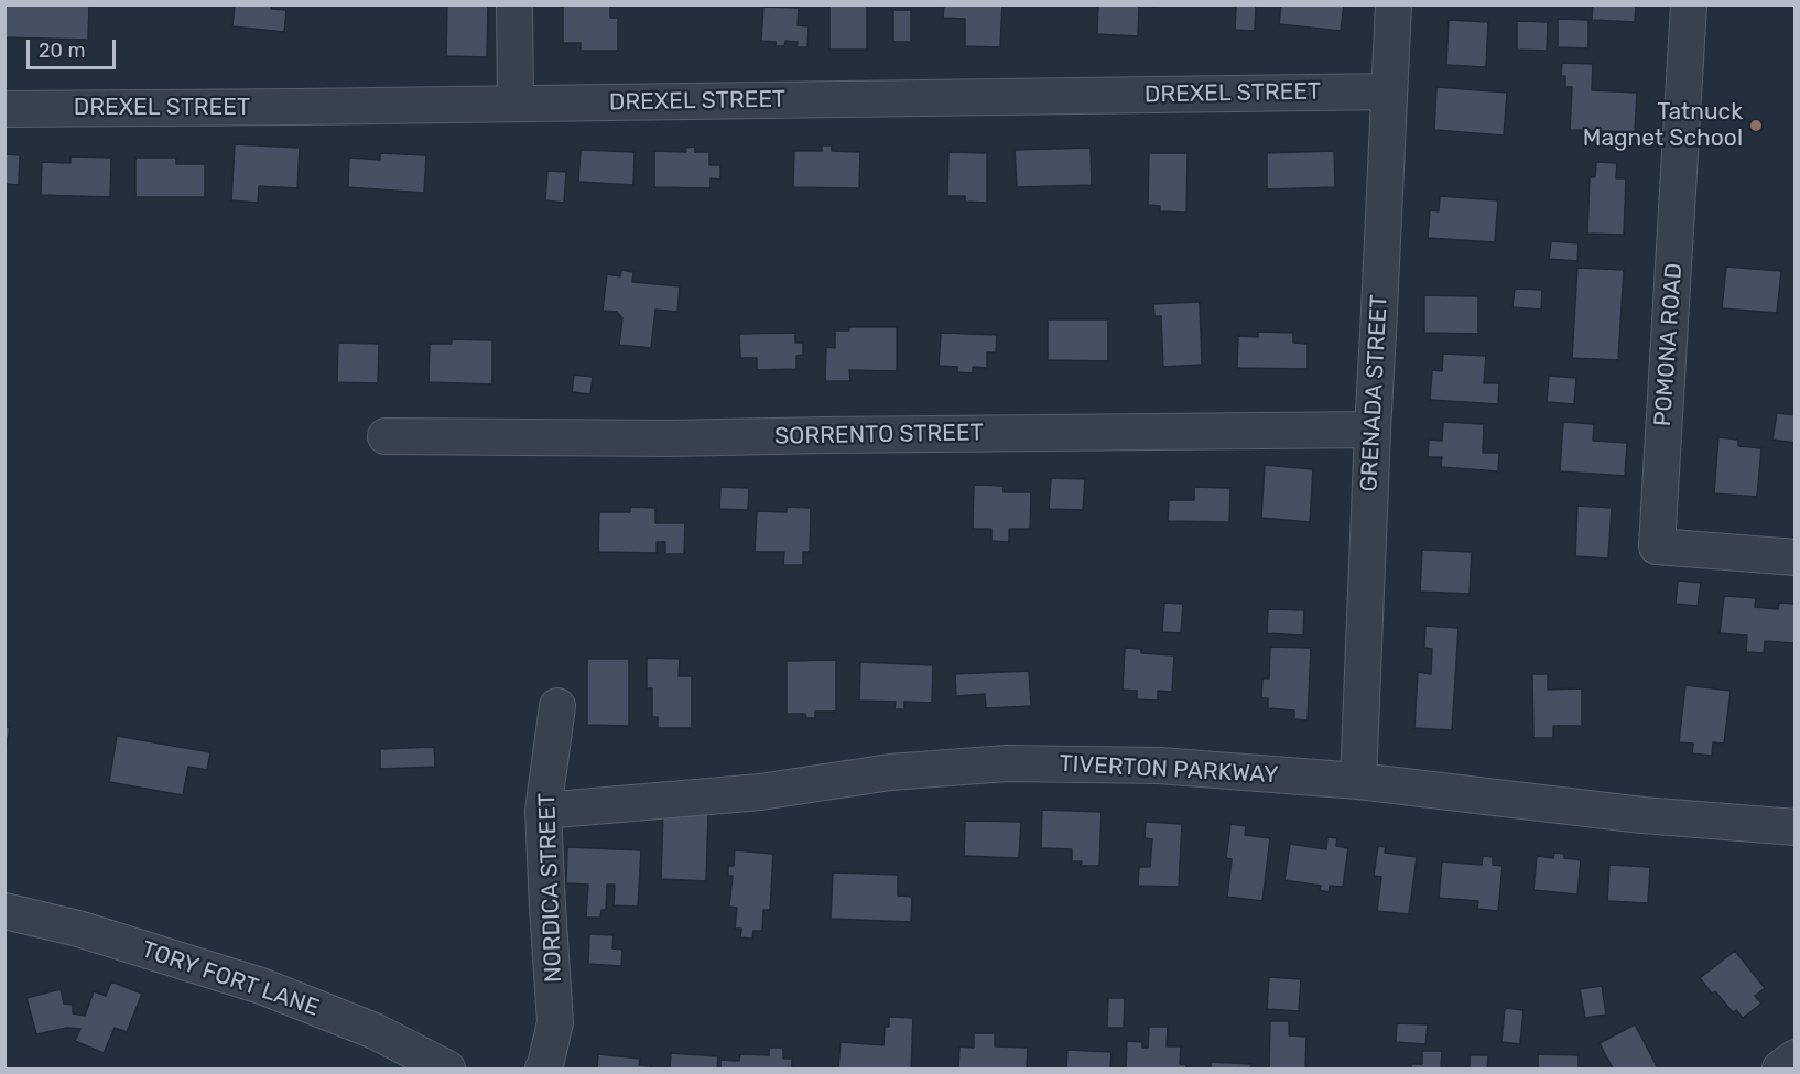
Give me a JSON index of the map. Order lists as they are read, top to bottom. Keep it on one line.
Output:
{"streets":{"street":["DREXEL STREET","POMONA ROAD","GRENADA STREET","SORRENTO STREET","TIVERTON PARKWAY","NORDICA STREET","TORY FORT LANE"]},"crossings":[["DREXEL STREET","GRENADA STREET"],["GRENADA STREET","SORRENTO STREET"],["GRENADA STREET","TIVERTON PARKWAY"],["TIVERTON PARKWAY","NORDICA STREET"]],"places":["Tatnuck Magnet School"],"scale_bar":"20 m"}
